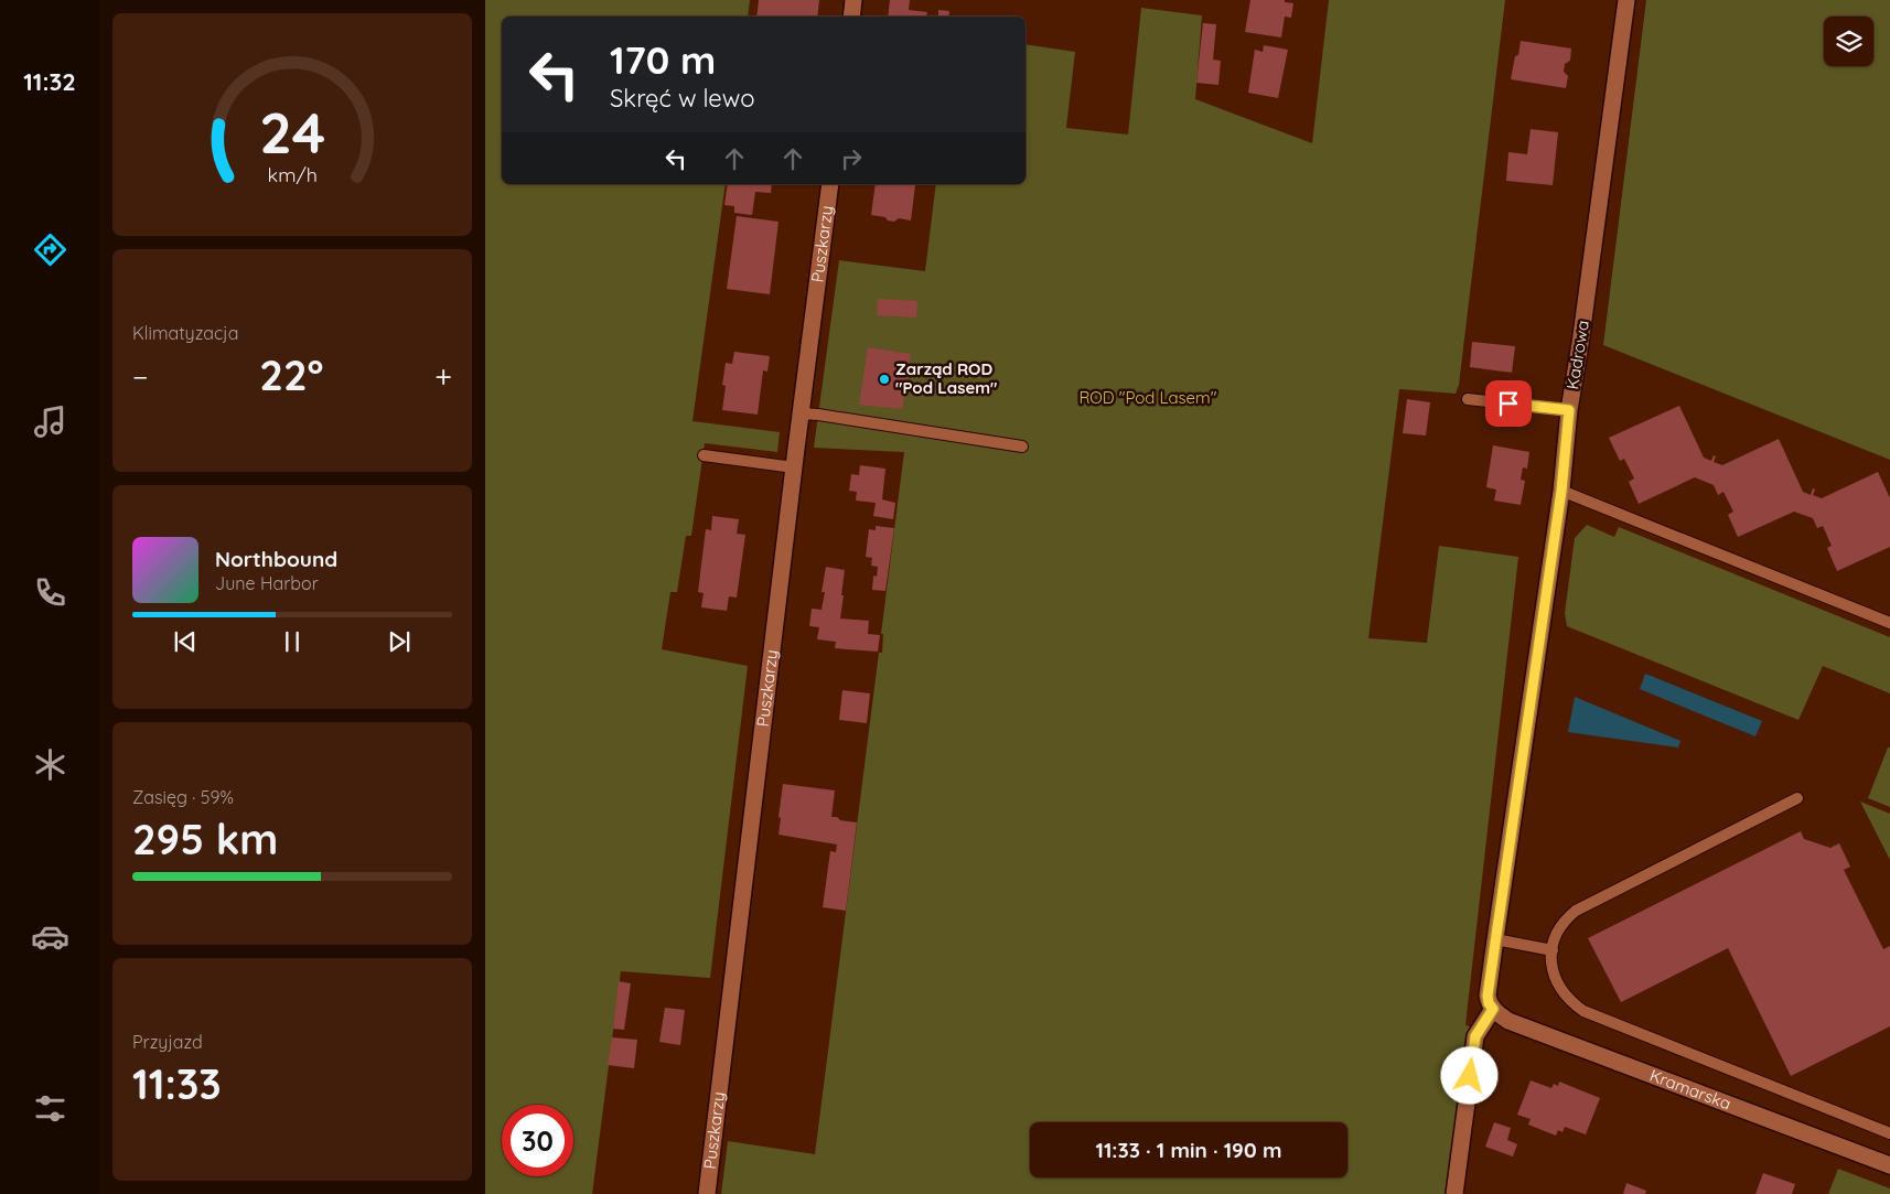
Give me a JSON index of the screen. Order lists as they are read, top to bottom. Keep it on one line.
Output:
{"streets":{"street":["Puszkarzy","Kadrowa","Kramarska"]},"crossings":[["Kadrowa","Kramarska"]],"parks":["ROD \"Pod Lasem\""],"places":["Zarząd ROD \"Pod Lasem\""],"page":{"tabs":"11:32","turn":["170 m","Skręć w lewo"],"tile":["Klimatyzacja",["Zasięg · 59%","295 km"],["Przyjazd","11:33"]],"heat":["−","22°","+"],"song":["Northbound","June Harbor"],"limit":"30","trip":"11:33 · 1 min · 190 m","gauge":["24","km/h"]}}
